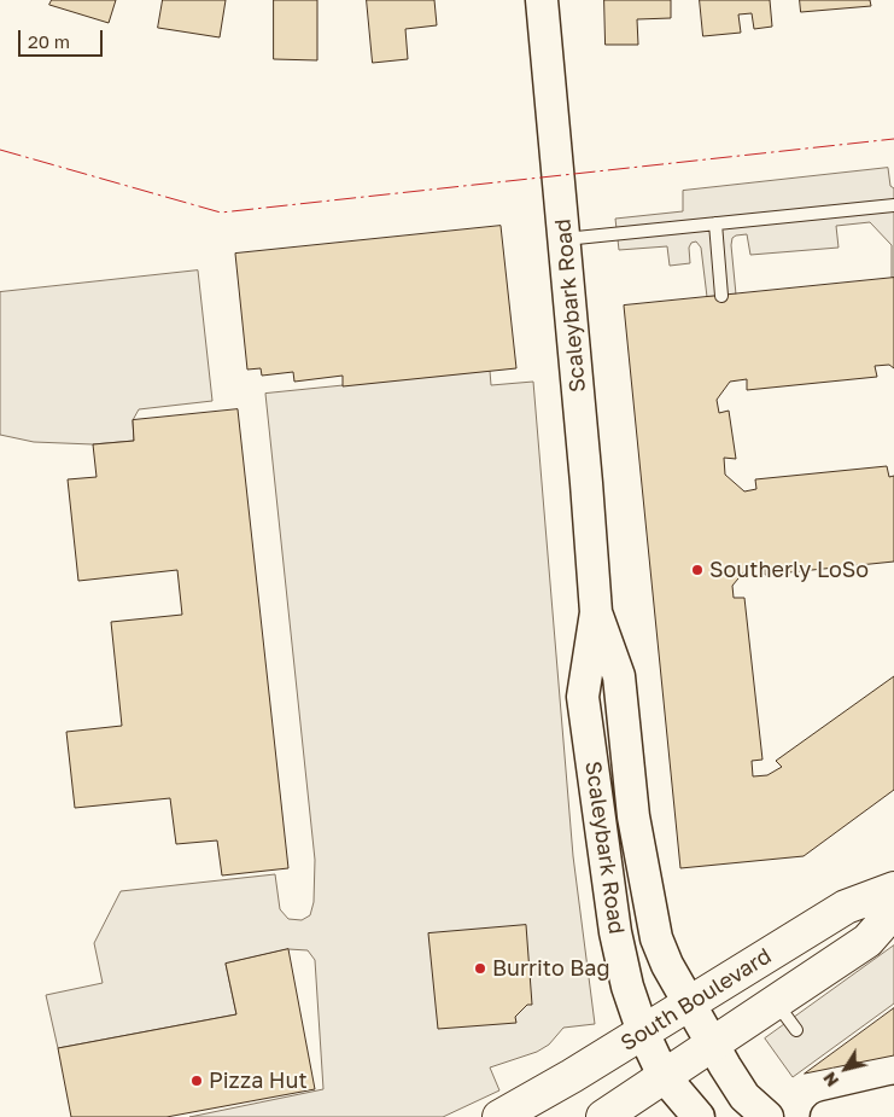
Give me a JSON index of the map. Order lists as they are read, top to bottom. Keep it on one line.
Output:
{"streets":{"main road":["South Boulevard"],"street":["Scaleybark Road"]},"crossings":[["Scaleybark Road","South Boulevard"]],"places":["Southerly LoSo","Burrito Bag","Pizza Hut"],"scale_bar":"20 m","north":"bottom left"}
